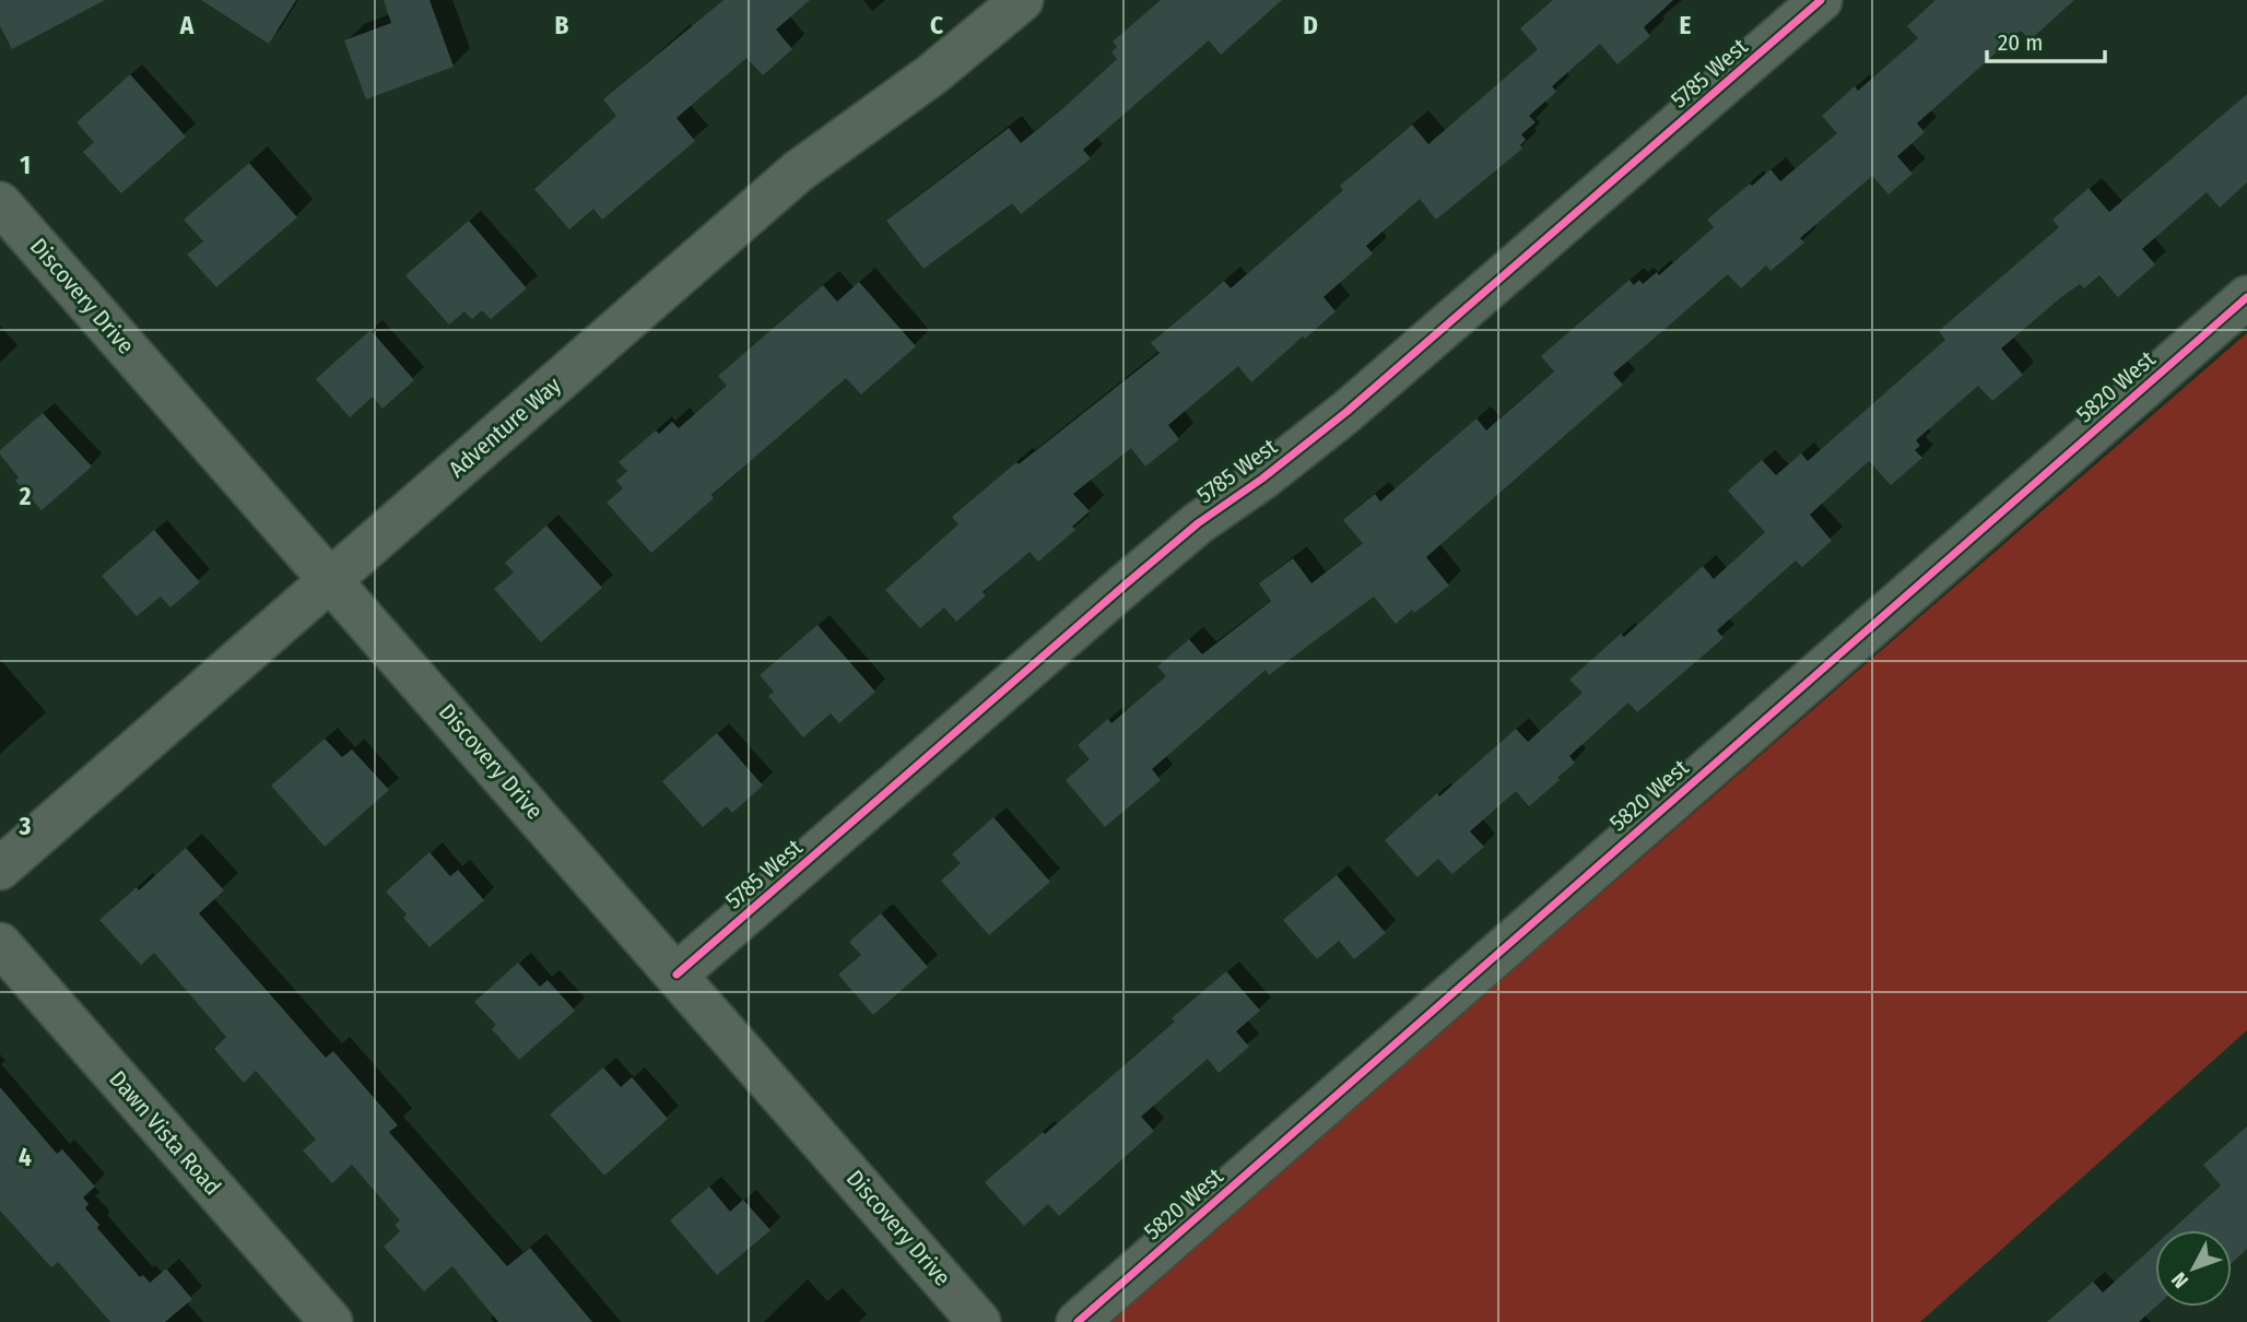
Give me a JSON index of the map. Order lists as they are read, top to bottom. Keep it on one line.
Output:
{"streets":{"street":["5785 West","Discovery Drive","5820 West","Adventure Way","Dawn Vista Road"]},"crossings":[["5785 West","Discovery Drive"],["Discovery Drive","Adventure Way"]],"scale_bar":"20 m","north":"bottom left","grid":{"columns":["A","B","C","D","E"],"rows":["1","2","3","4"]}}
